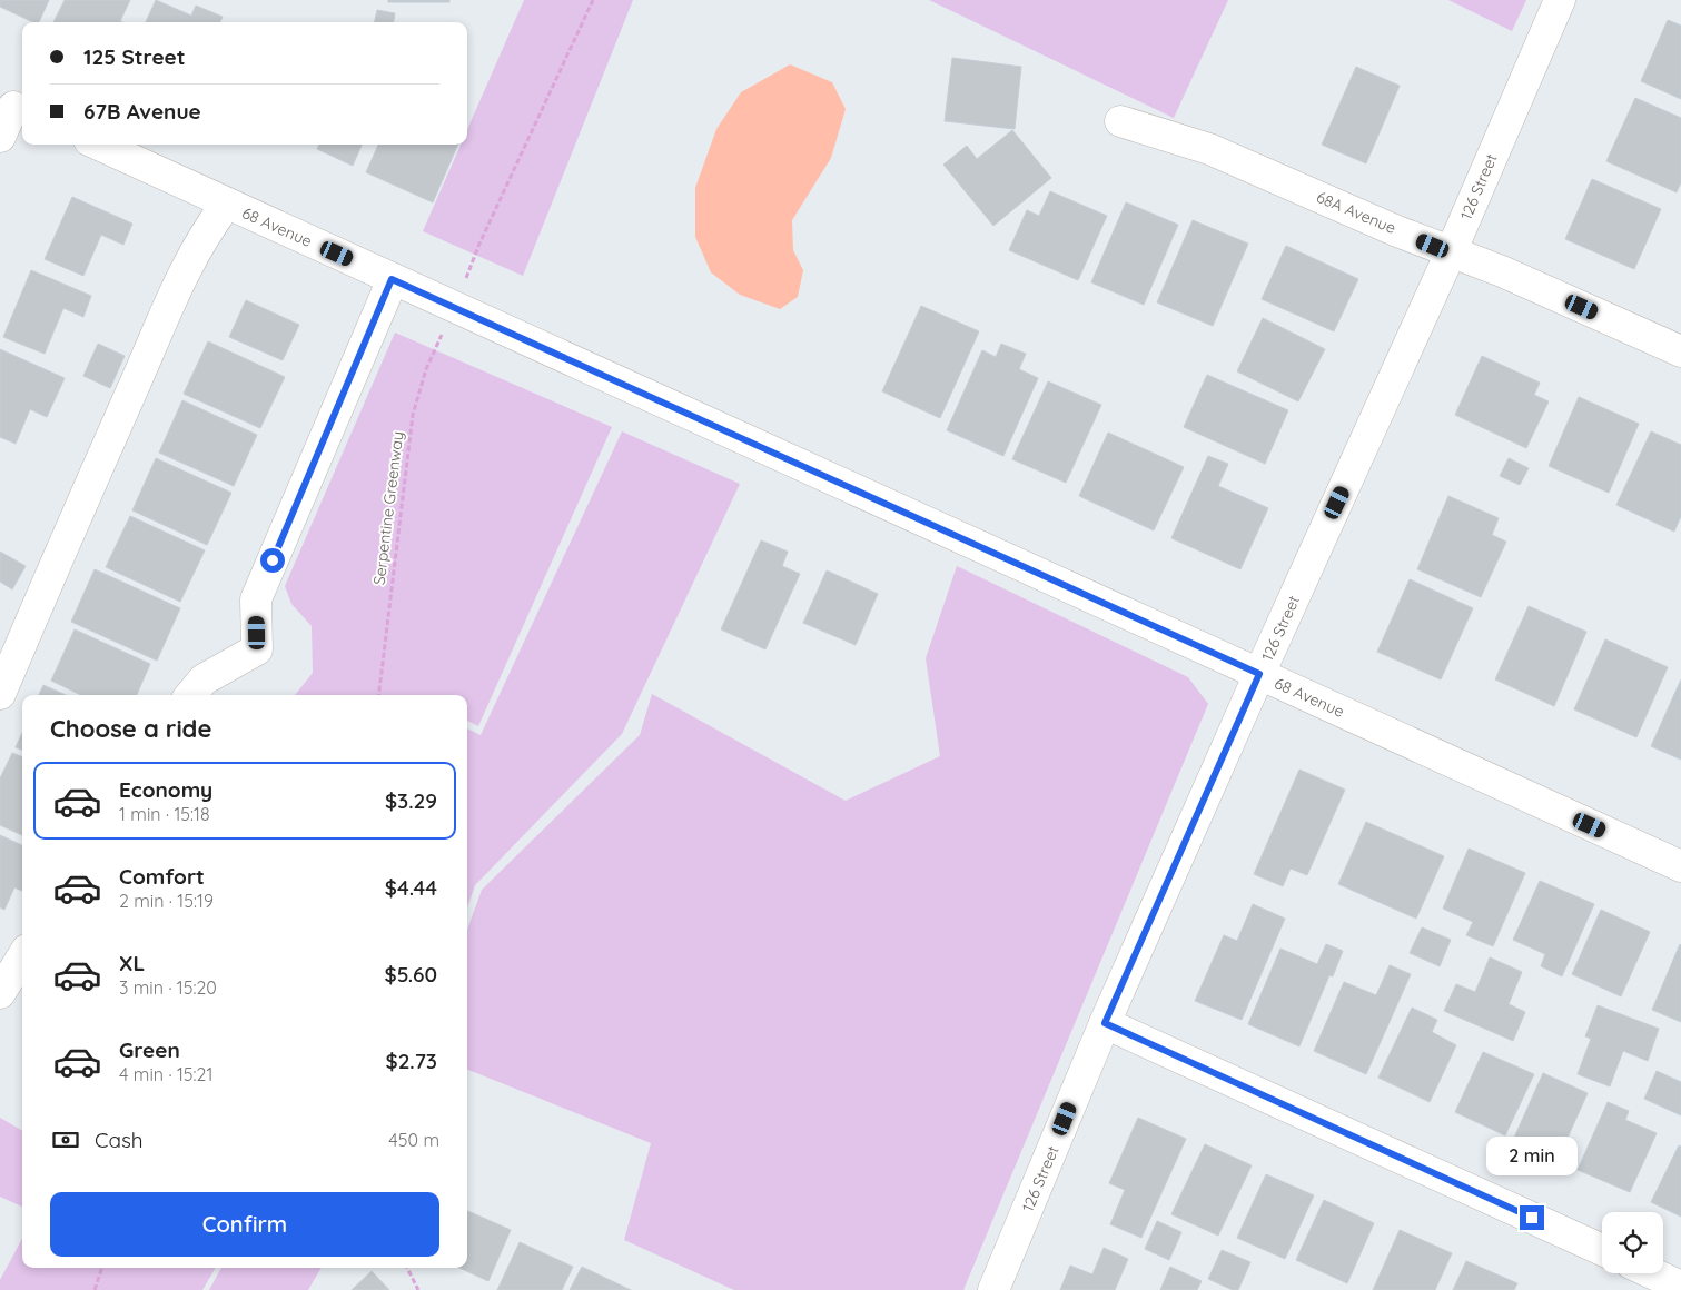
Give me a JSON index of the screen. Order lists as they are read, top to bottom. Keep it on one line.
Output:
{"streets":{"street":["126 Street","68A Avenue","68 Avenue"],"path":["Serpentine Greenway"]},"crossings":[["126 Street","68A Avenue"],["126 Street","68 Avenue"]],"page":{"banner":["125 Street","67B Avenue"],"heading":"Choose a ride","list":[{"name":"Economy","note":"1 min · 15:18","value":"$3.29"},{"name":"Comfort","note":"2 min · 15:19","value":"$4.44"},{"name":"XL","note":"3 min · 15:20","value":"$5.60"},{"name":"Green","note":"4 min · 15:21","value":"$2.73"}],"pay":["Cash","450 m"],"bubble":"2 min","buttons":"Confirm"}}
